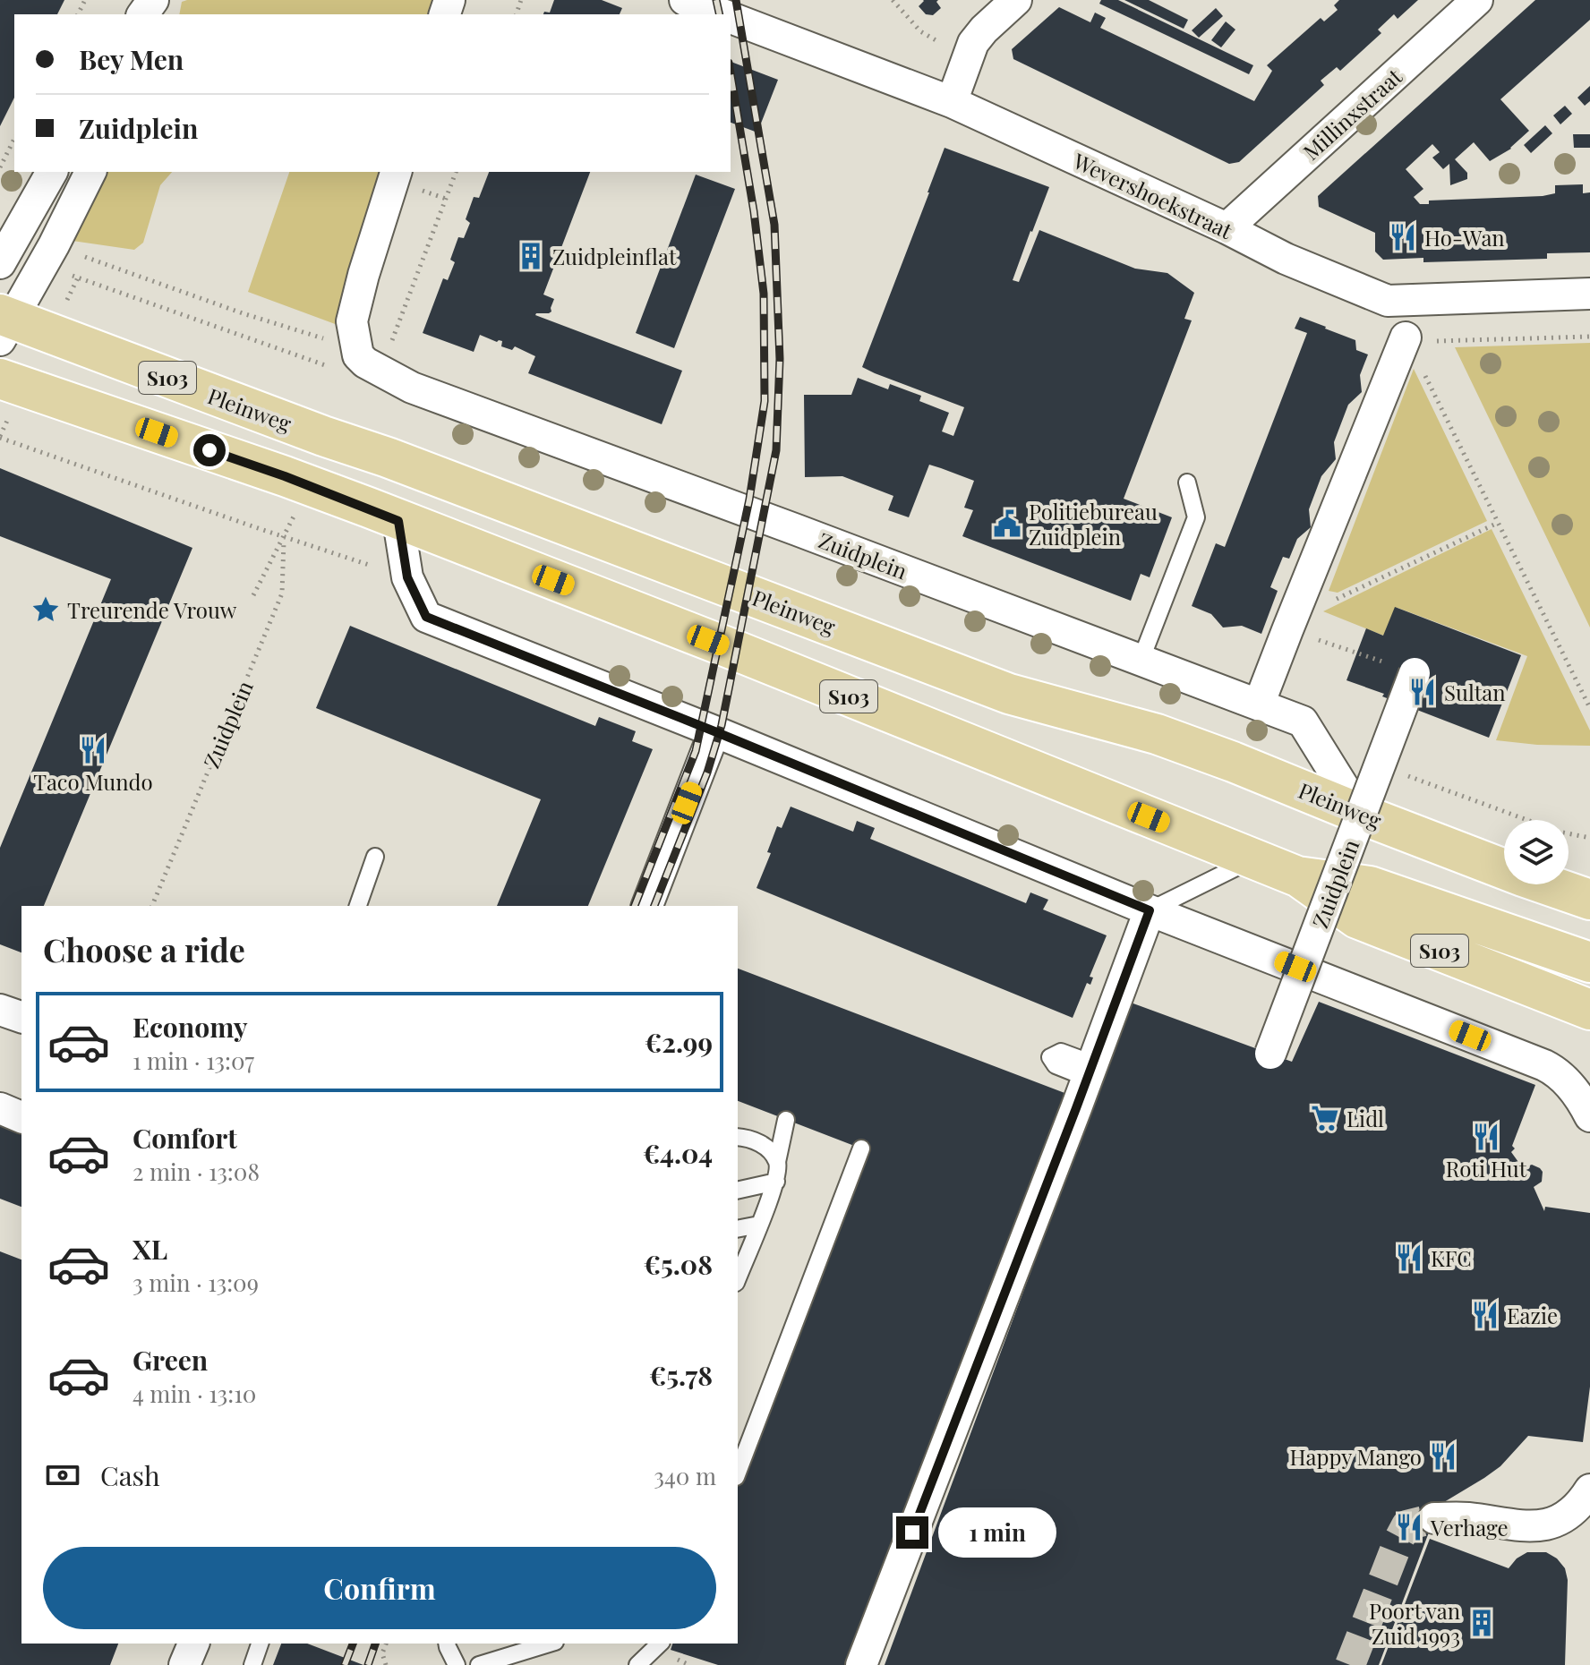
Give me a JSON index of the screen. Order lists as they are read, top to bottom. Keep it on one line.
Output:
{"streets":{"main road":["S103","Pleinweg"],"street":["Millinxstraat","Wevershoekstraat","Zuidplein"]},"crossings":[["Millinxstraat","Wevershoekstraat"],["Pleinweg","Zuidplein"]],"places":{"restaurant":["Ho-Wan","Sultan","Taco Mundo","Roti Hut","KFC","Eazie","Happy Mango","Verhage"],"building":["Zuidpleinflat","Poort van Zuid 1993"],"public building":["Politiebureau Zuidplein"],"place":["Treurende Vrouw"],"supermarket":["Lidl"]},"page":{"banner":["Bey Men","Zuidplein"],"heading":"Choose a ride","list":[{"name":"Economy","note":"1 min · 13:07","value":"€2.99"},{"name":"Comfort","note":"2 min · 13:08","value":"€4.04"},{"name":"XL","note":"3 min · 13:09","value":"€5.08"},{"name":"Green","note":"4 min · 13:10","value":"€5.78"}],"pay":["Cash","340 m"],"bubble":"1 min","buttons":"Confirm"}}
